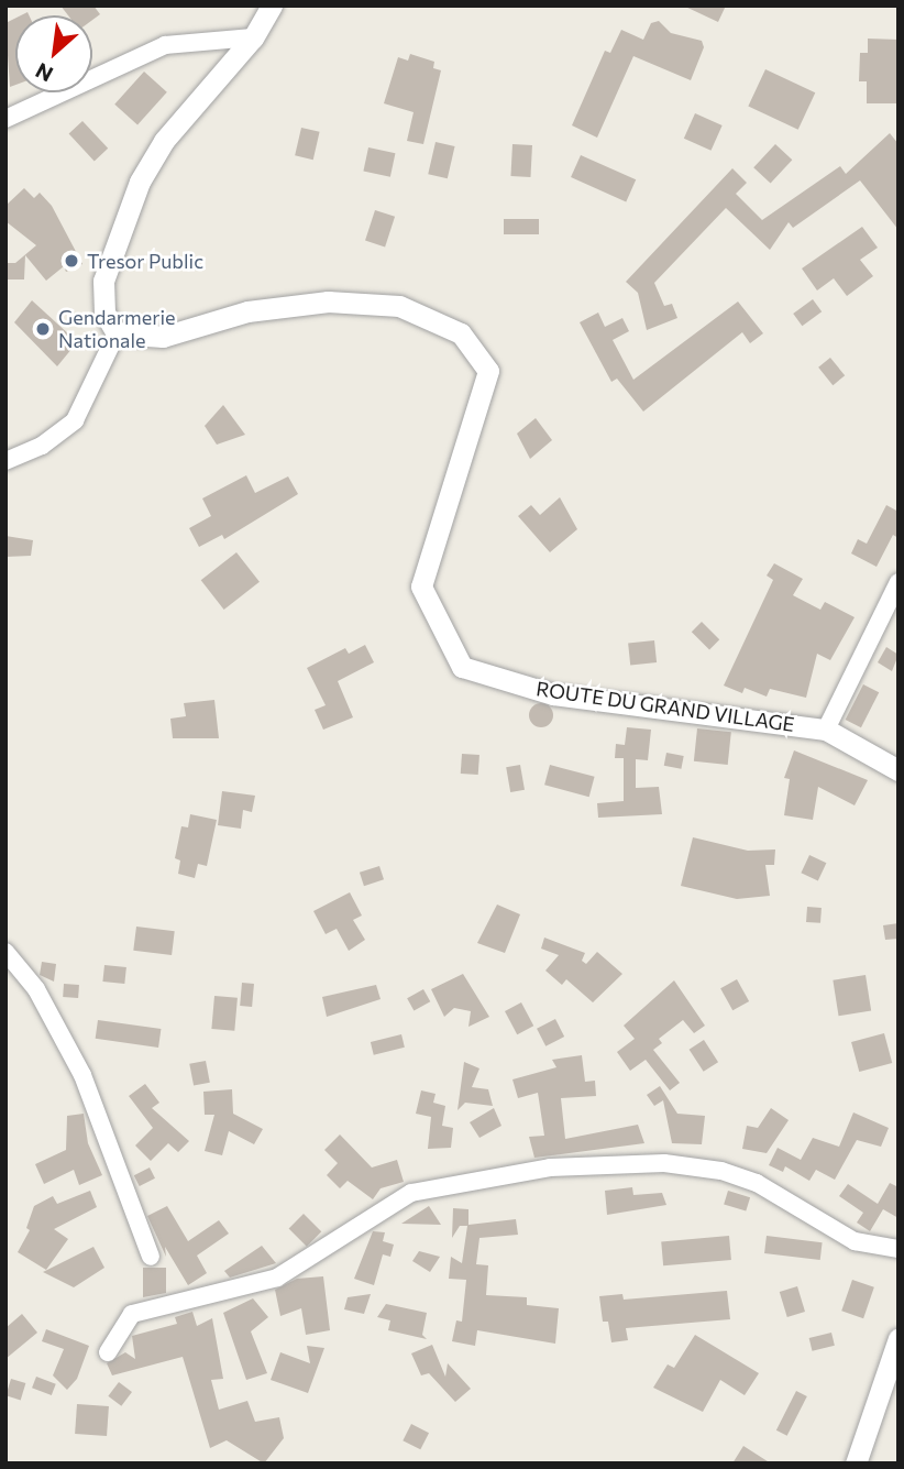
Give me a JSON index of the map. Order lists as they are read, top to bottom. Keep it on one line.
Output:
{"streets":{"street":["ROUTE DU GRAND VILLAGE"]},"places":["Tresor Public","Gendarmerie Nationale"],"north":"bottom left"}
